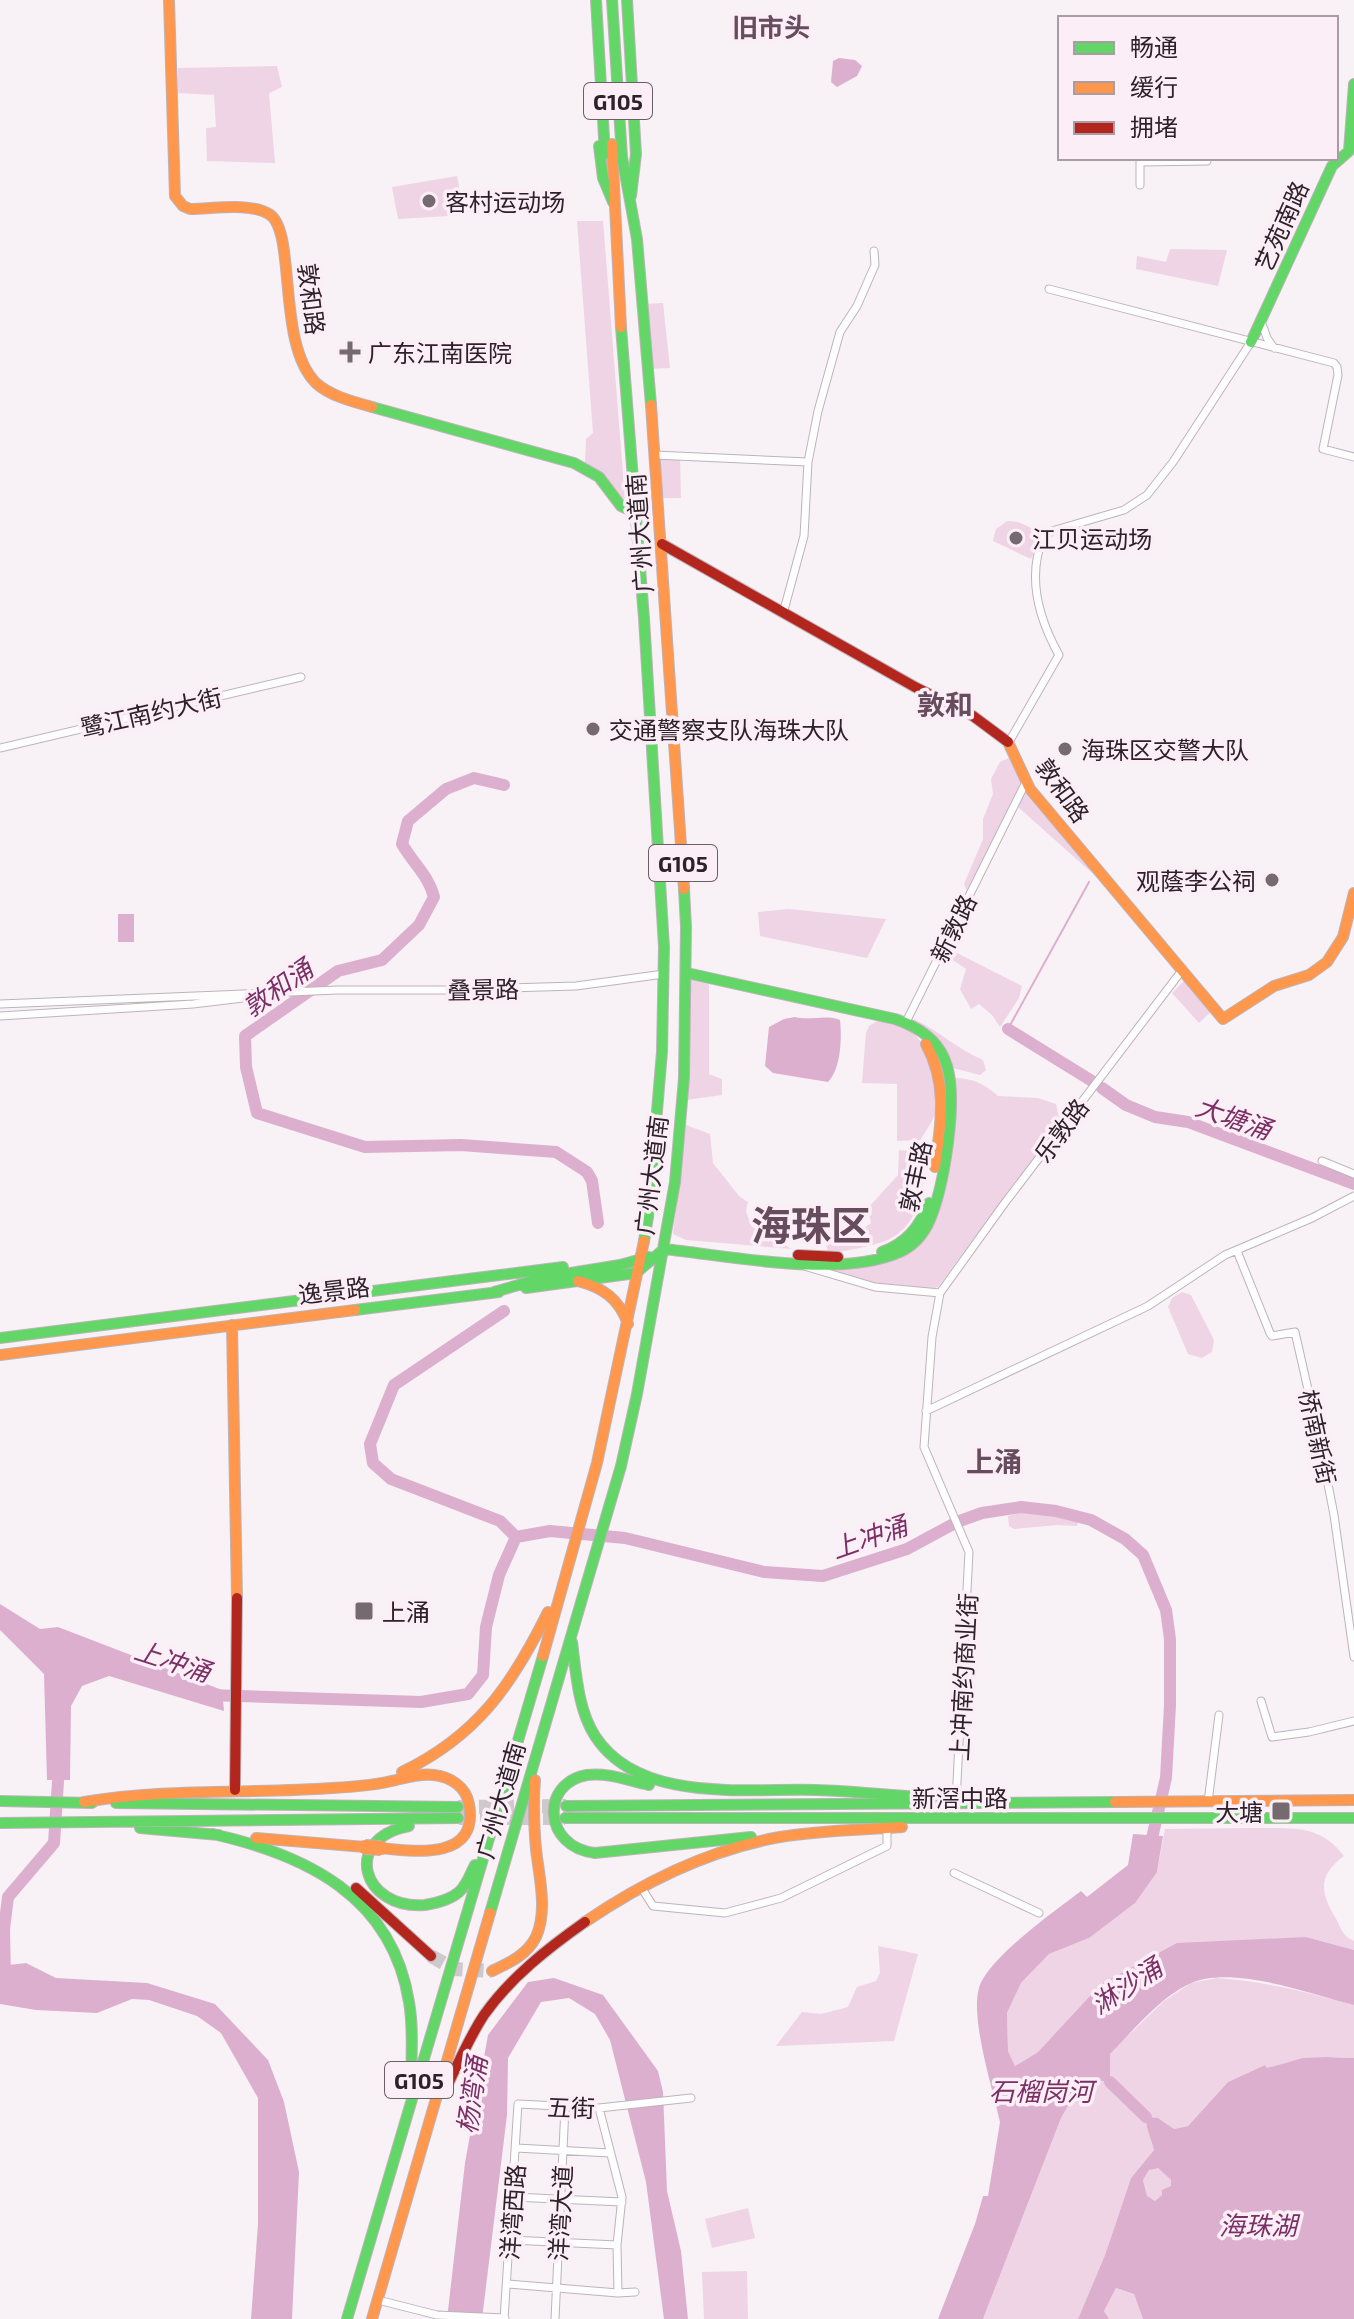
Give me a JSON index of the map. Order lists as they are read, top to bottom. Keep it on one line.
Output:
{"streets":{"main road":["G105","艺苑南路","敦和路","广州大道南","敦丰路","逸景路","新滘中路"],"street":["鹭江南约大街","新敦路","叠景路","乐敦路","桥南新街","上冲南约商业街","五街","洋湾西路","洋湾大道"]},"crossings":[["敦和路","广州大道南"],["敦和路","新敦路"],["敦和路","乐敦路"],["广州大道南","叠景路"],["广州大道南","敦丰路"],["广州大道南","逸景路"],["新敦路","敦丰路"],["敦丰路","逸景路"],["五街","洋湾西路"],["五街","洋湾大道"]],"districts":["旧市头","敦和","海珠区","上涌"],"water":["敦和涌","大塘涌","上冲涌","淋沙涌","石榴岗河","杨湾涌","海珠湖"],"places":{"other":["客村运动场","江贝运动场","交通警察支队海珠大队","海珠区交警大队","观蔭李公祠"],"health":["广东江南医院"],"transit":["上涌","大塘"]},"legend":["畅通","缓行","拥堵"]}
